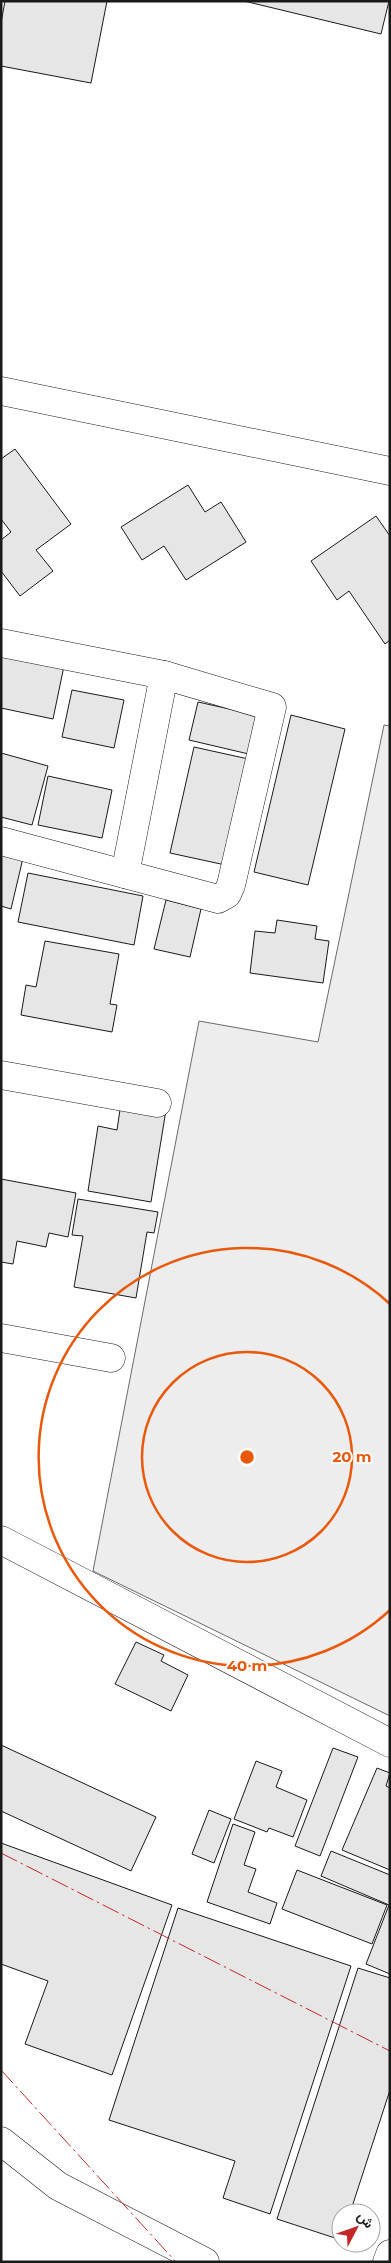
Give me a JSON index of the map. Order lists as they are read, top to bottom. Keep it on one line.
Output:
{"north":"top right","rings":["20 m","40 m"]}
